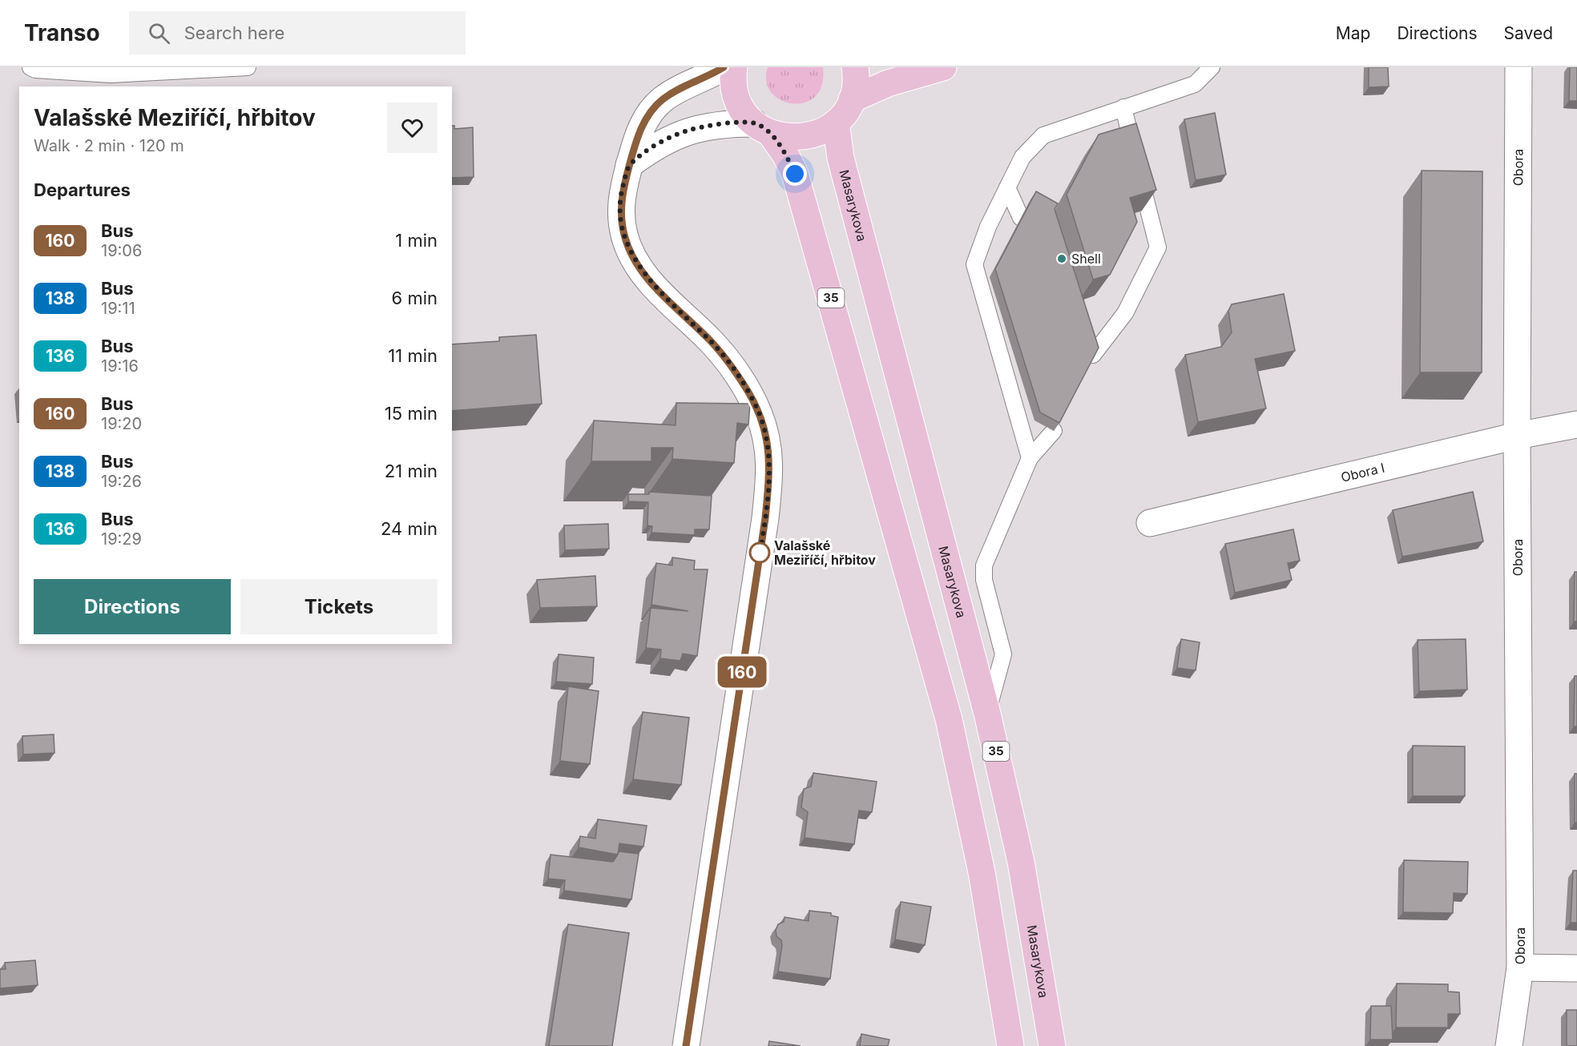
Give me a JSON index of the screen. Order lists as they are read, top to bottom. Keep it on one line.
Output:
{"streets":{"main road":["Masarykova","35"],"street":["Obora","Obora I"]},"crossings":[["Obora","Obora I"]],"places":["Shell","Valašské Meziříčí, hřbitov"],"lines":["bus line 160"],"page":{"header":"Transo","search":"Search here","nav":["Map","Directions","Saved"],"on_map":"160","heading":[["Valašské Meziříčí, hřbitov","Walk · 2 min · 120 m"],"Departures"],"list":[{"mark":"160","name":"Bus","note":"19:06","value":"1 min"},{"mark":"138","name":"Bus","note":"19:11","value":"6 min"},{"mark":"136","name":"Bus","note":"19:16","value":"11 min"},{"mark":"160","name":"Bus","note":"19:20","value":"15 min"},{"mark":"138","name":"Bus","note":"19:26","value":"21 min"},{"mark":"136","name":"Bus","note":"19:29","value":"24 min"}],"buttons":["Directions","Tickets"]}}
